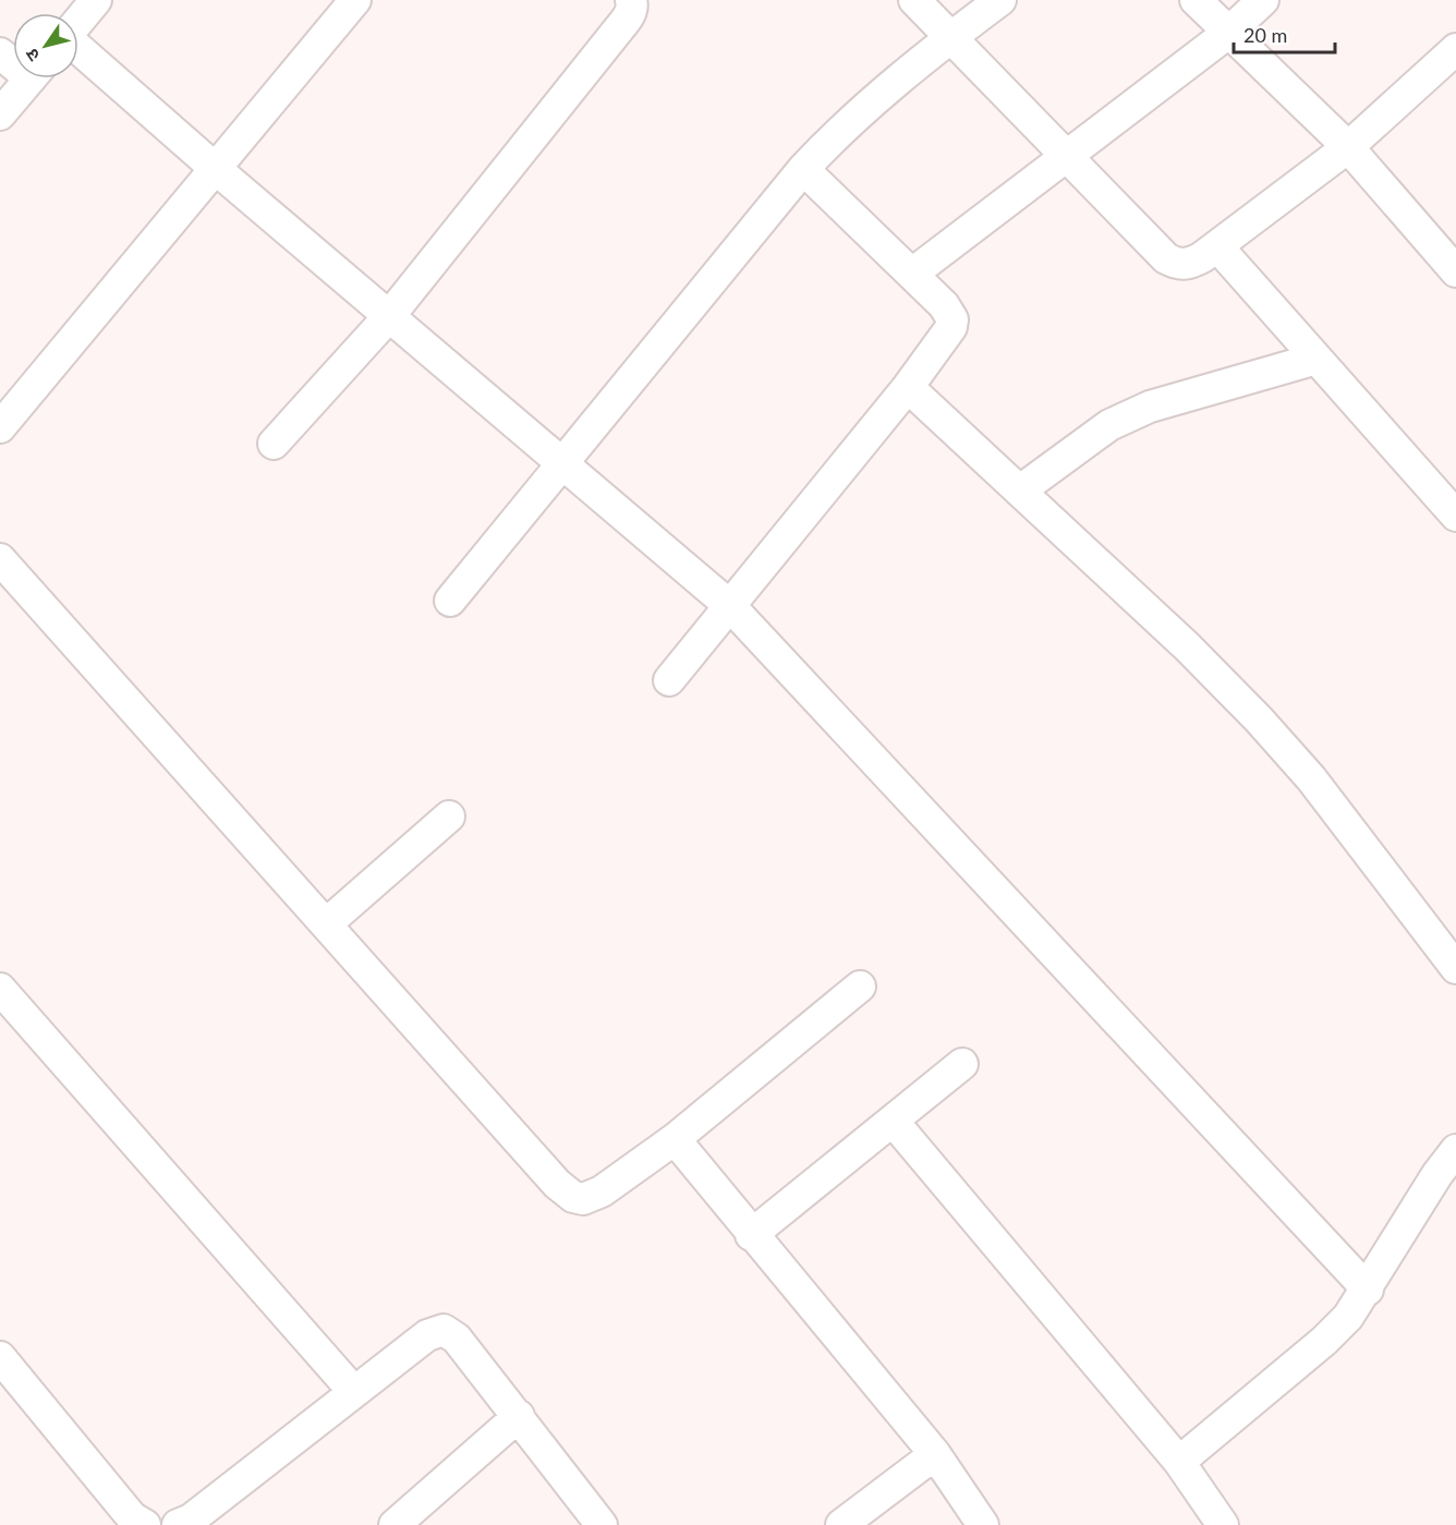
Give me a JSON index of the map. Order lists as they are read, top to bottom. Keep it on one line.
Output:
{"scale_bar":"20 m","north":"bottom left"}
